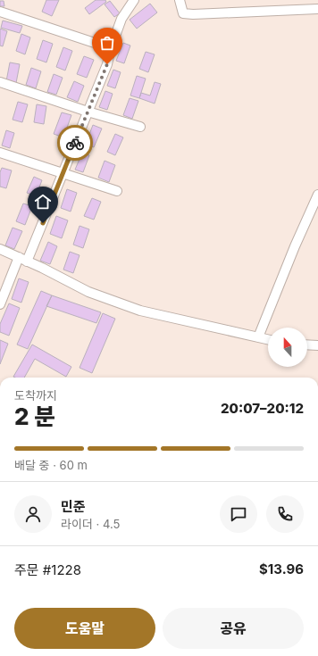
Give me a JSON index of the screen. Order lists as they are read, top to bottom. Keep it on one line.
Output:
{"north":"top","page":{"heading":["2 분","도착까지","20:07–20:12"],"panel":["민준","라이더 · 4.5","주문 #1228","$13.96"],"bar":"배달 중 · 60 m","buttons":["도움말","공유"]}}
